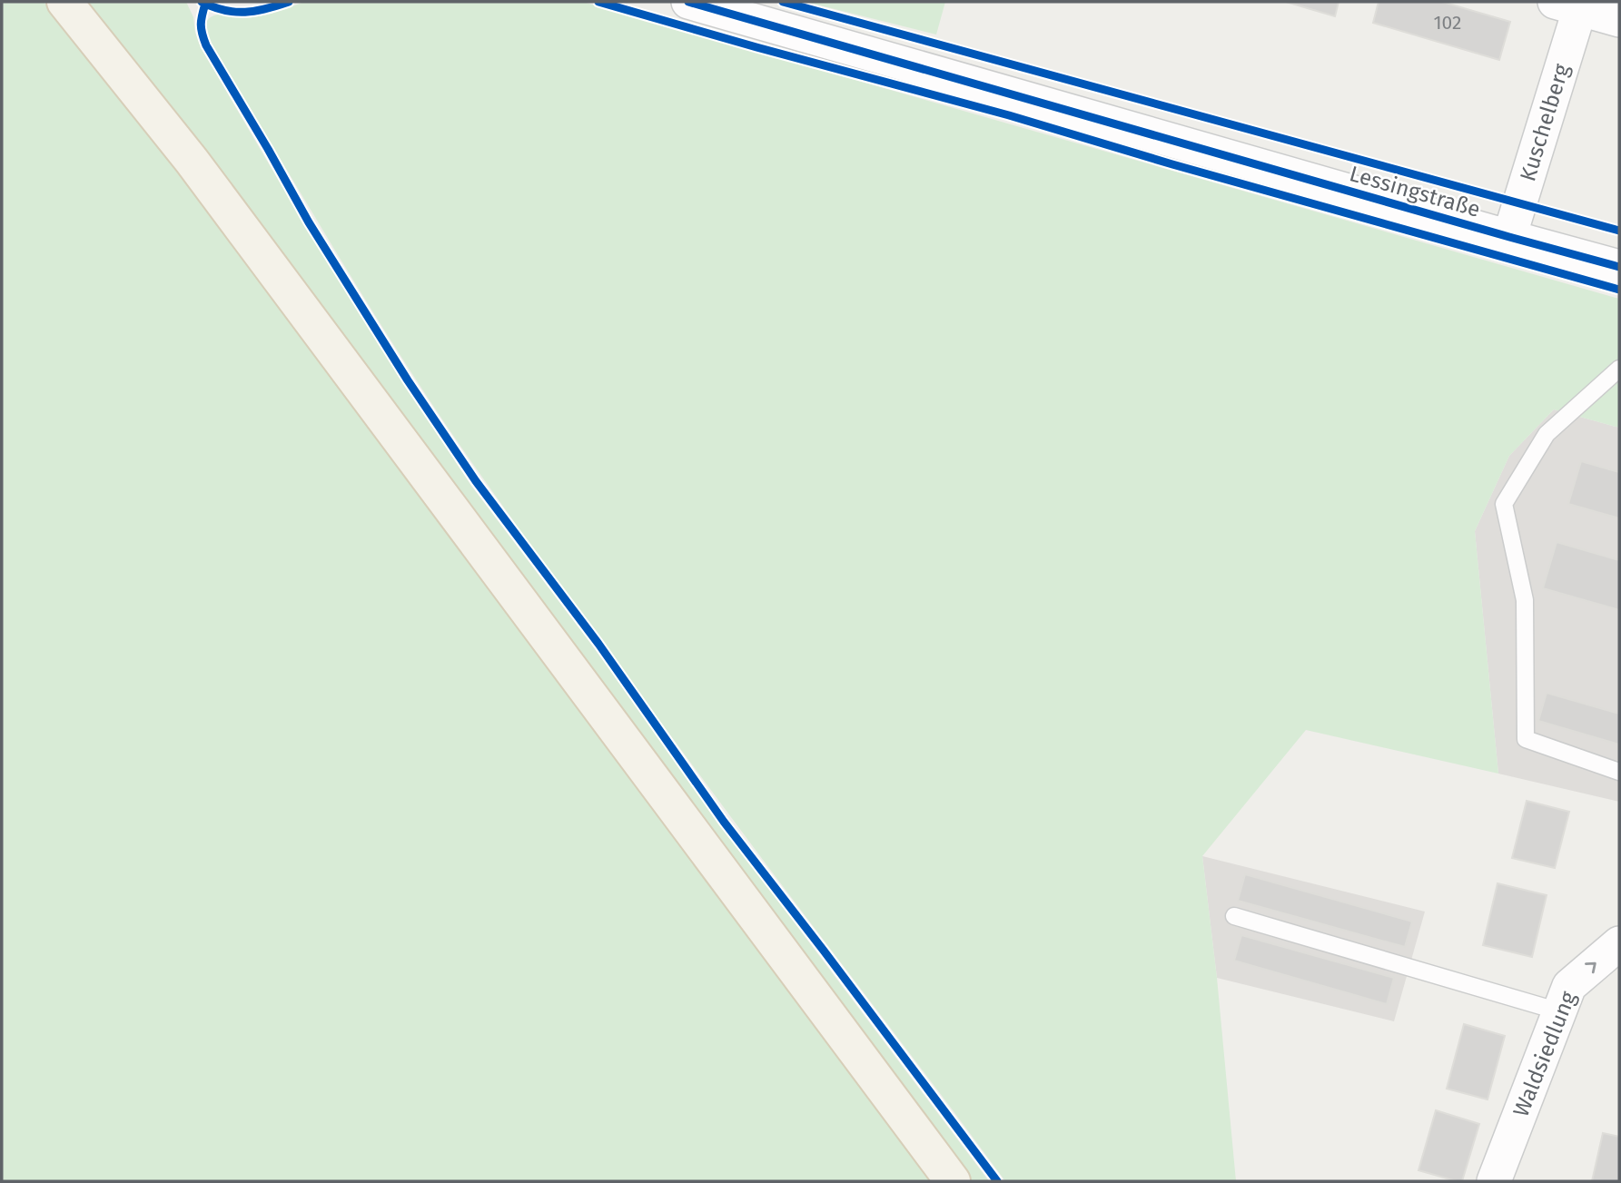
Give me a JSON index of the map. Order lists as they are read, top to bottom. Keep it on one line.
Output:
{"streets":{"street":["Kuschelberg","Lessingstraße","Waldsiedlung"]},"crossings":[["Kuschelberg","Lessingstraße"]],"house_numbers":["102"]}
